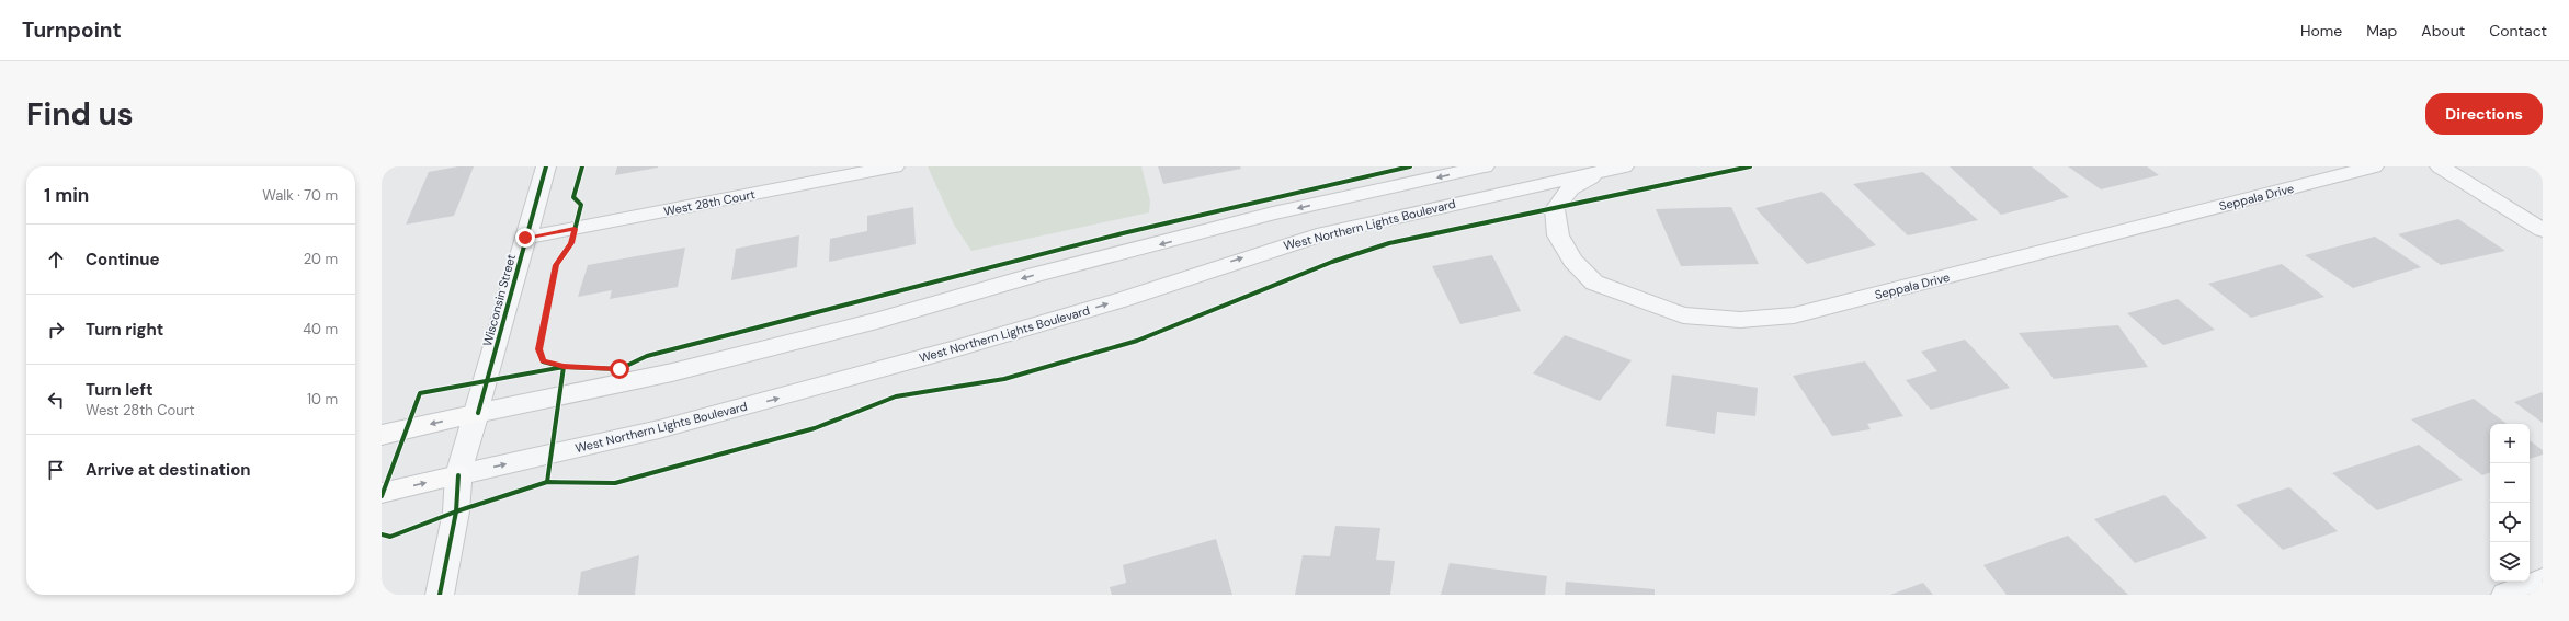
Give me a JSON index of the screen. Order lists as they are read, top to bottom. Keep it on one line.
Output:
{"streets":{"main road":["West Northern Lights Boulevard"],"street":["Seppala Drive","West 28th Court","Wisconsin Street"]},"crossings":[["Seppala Drive","West Northern Lights Boulevard"],["West 28th Court","Wisconsin Street"],["West Northern Lights Boulevard","Wisconsin Street"]],"page":{"header":"Turnpoint","nav":["Home","Map","About","Contact"],"buttons":"Directions","title":"Find us","heading":["1 min","Walk · 70 m"],"list":[["Continue","20 m"],["Turn right","40 m"],["Turn left","West 28th Court","10 m"],"Arrive at destination"],"map_buttons":["+","−"]}}
